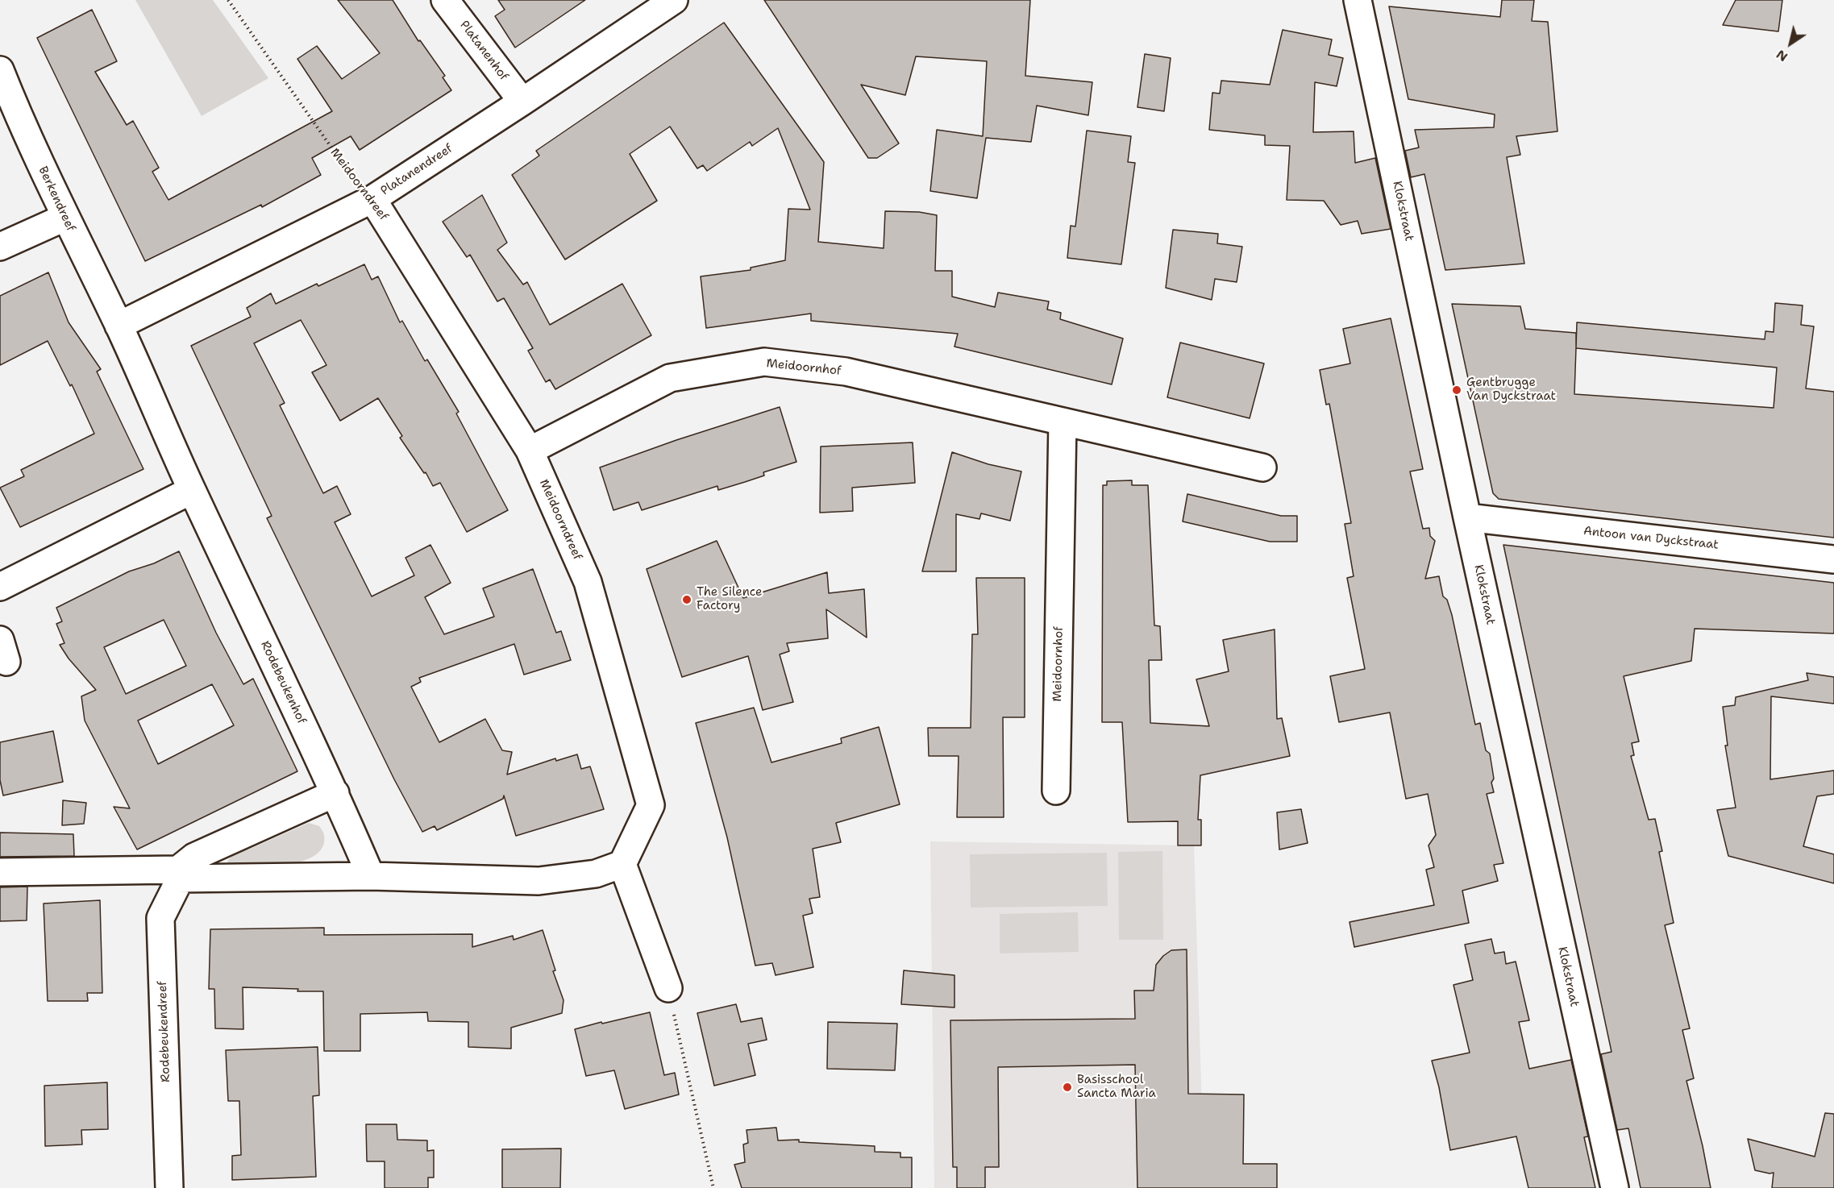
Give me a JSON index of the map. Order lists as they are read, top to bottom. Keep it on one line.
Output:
{"streets":{"street":["Platanenhof","Platanendreef","Meidoorndreef","Berkendreef","Klokstraat","Meidoornhof","Antoon van Dyckstraat","Rodebeukenhof","Rodebeukendreef"]},"crossings":[["Platanenhof","Platanendreef"],["Platanendreef","Meidoorndreef"],["Platanendreef","Berkendreef"],["Platanendreef","Rodebeukenhof"],["Meidoorndreef","Meidoornhof"],["Berkendreef","Rodebeukenhof"],["Klokstraat","Antoon van Dyckstraat"]],"places":["Gentbrugge Van Dyckstraat","The Silence Factory","Basisschool Sancta Maria"],"north":"bottom left"}
